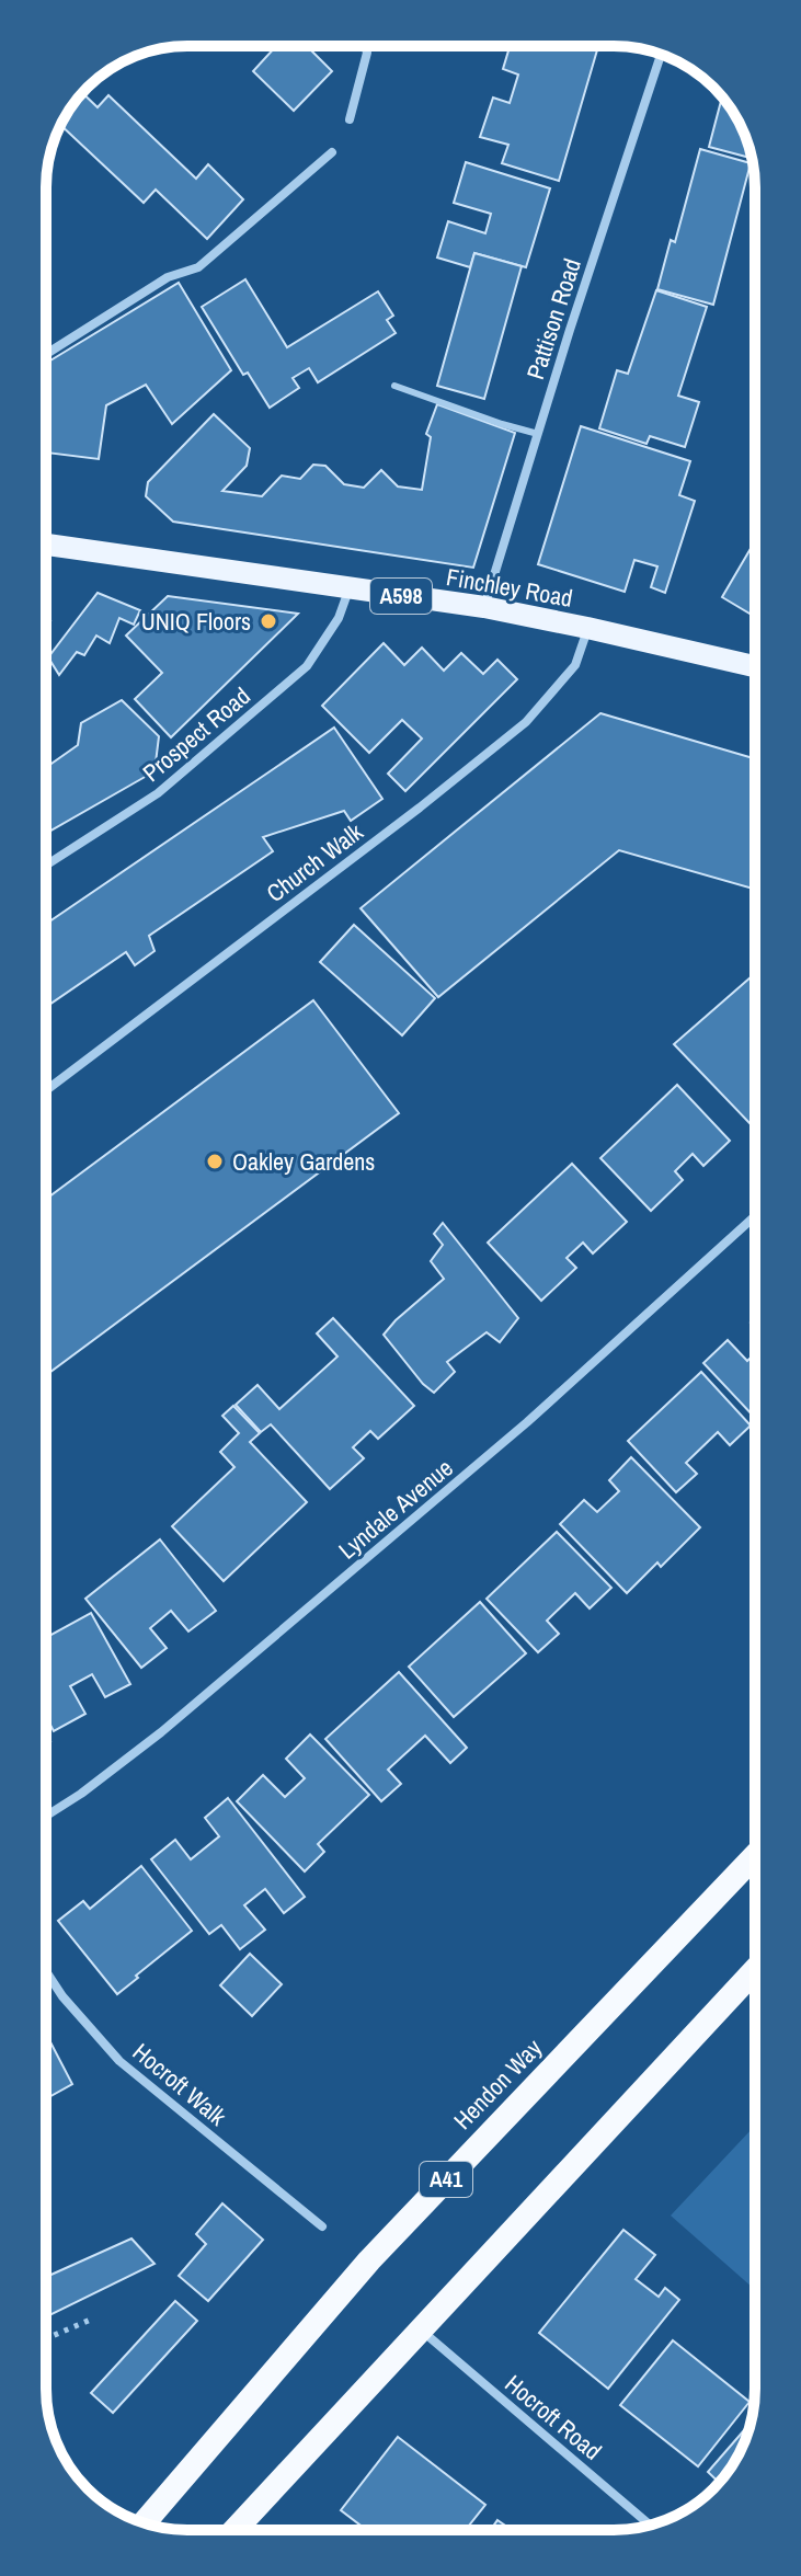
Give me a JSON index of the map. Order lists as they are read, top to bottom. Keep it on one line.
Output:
{"streets":{"highway":["Hendon Way","A41"],"main road":["Finchley Road","A598"],"street":["Pattison Road","Prospect Road","Church Walk","Lyndale Avenue","Hocroft Walk","Hocroft Road"]},"crossings":[["Pattison Road","Finchley Road"],["Finchley Road","Prospect Road"],["Finchley Road","Church Walk"]],"places":["UNIQ Floors","Oakley Gardens"]}
